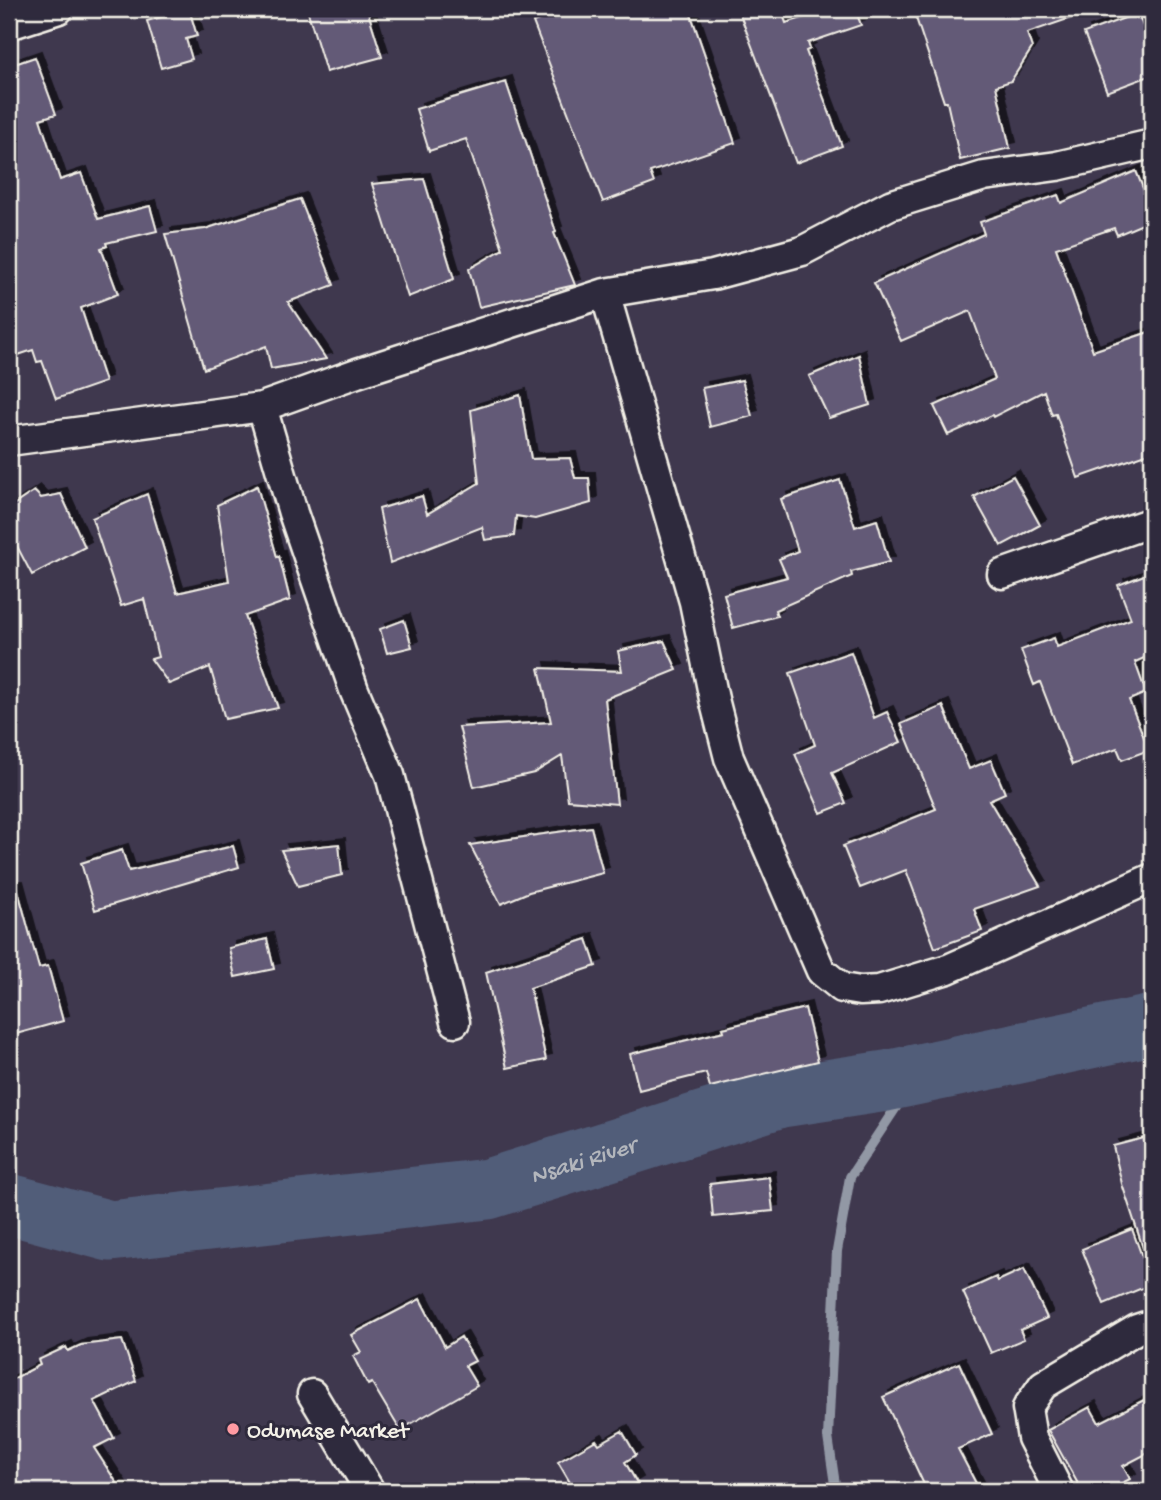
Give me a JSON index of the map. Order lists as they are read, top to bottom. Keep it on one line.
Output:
{"water":["Nsaki River"],"places":["Odumase Market"]}
